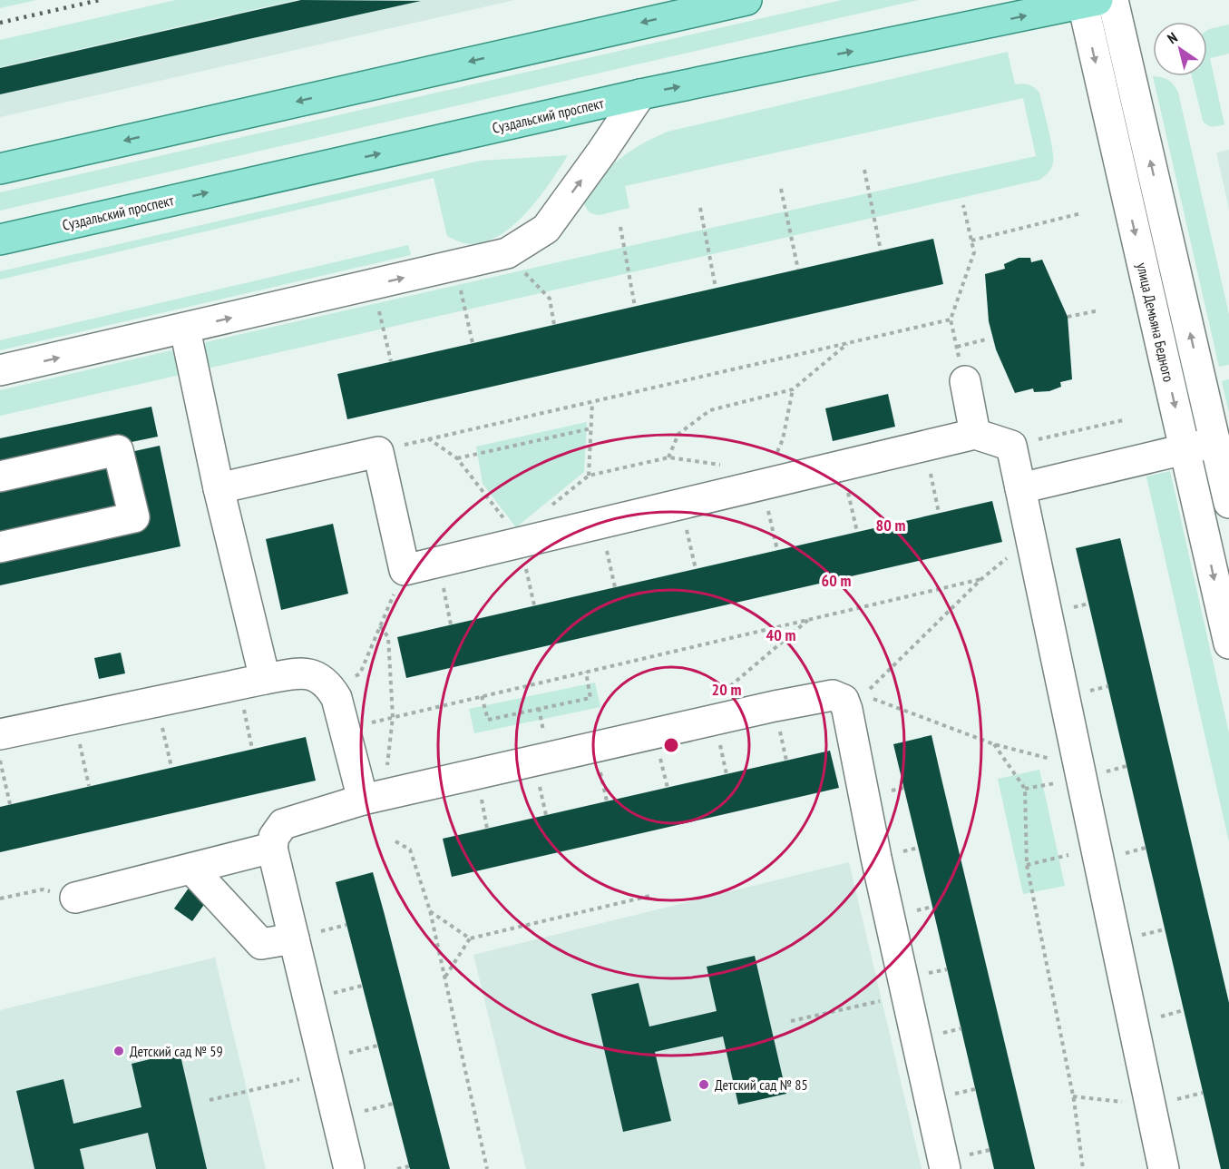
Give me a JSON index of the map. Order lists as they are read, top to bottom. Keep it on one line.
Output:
{"streets":{"main road":["Суздальский проспект"],"street":["улица Демьяна Бедного"]},"crossings":[["Суздальский проспект","улица Демьяна Бедного"]],"places":["Детский сад № 59","Детский сад № 85"],"north":"top left","rings":["80 m","60 m","40 m","20 m"]}
